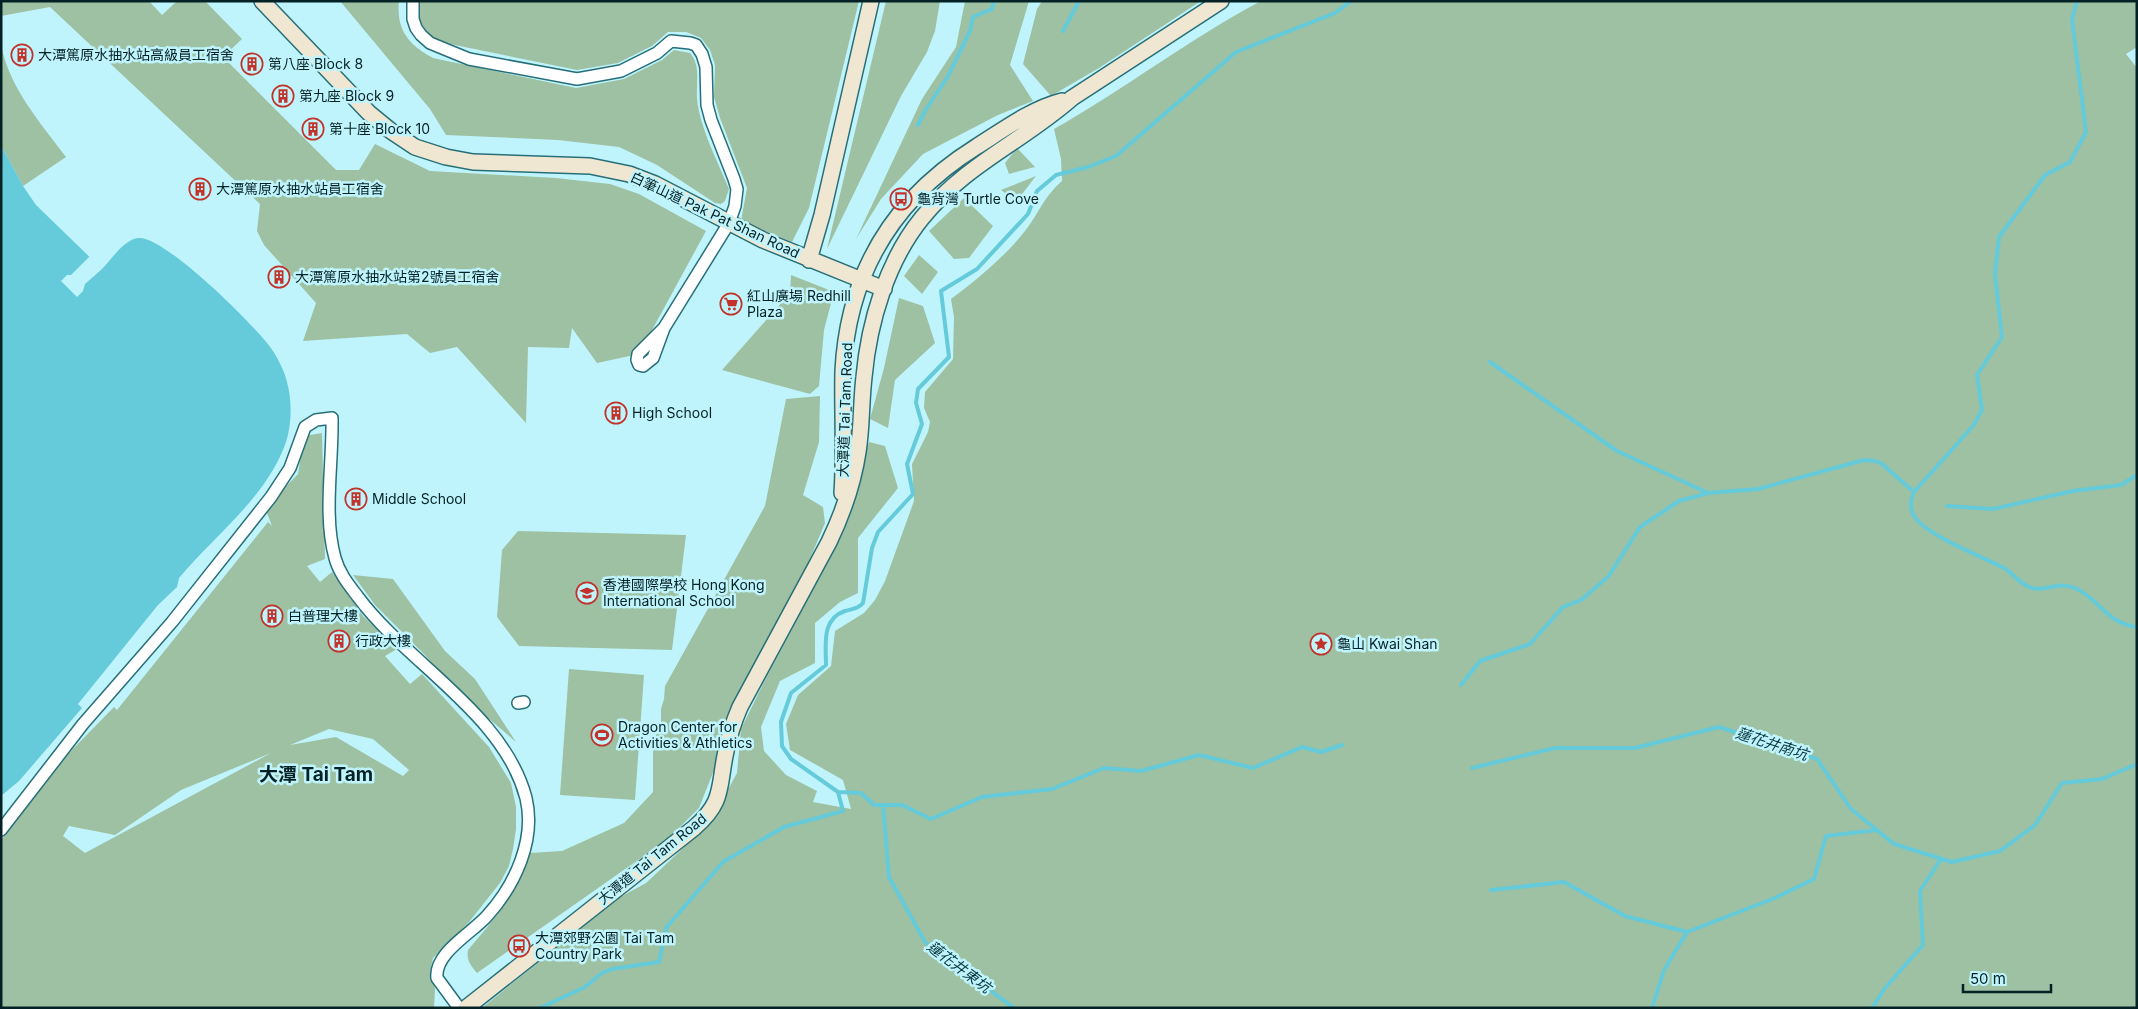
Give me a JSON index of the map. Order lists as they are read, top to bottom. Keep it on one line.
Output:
{"streets":{"main road":["白筆山道 Pak Pat Shan Road","大潭道 Tai Tam Road"]},"crossings":[["白筆山道 Pak Pat Shan Road","大潭道 Tai Tam Road"]],"districts":["大潭 Tai Tam"],"water":["蓮花井南坑","蓮花井東坑"],"places":{"building":["大潭篤原水抽水站高級員工宿舍","第八座 Block 8","第九座 Block 9","第十座 Block 10","大潭篤原水抽水站員工宿舍","大潭篤原水抽水站第2號員工宿舍","High School","Middle School","白普理大樓","行政大樓"],"bus stop":["龜背灣 Turtle Cove","大潭郊野公園 Tai Tam Country Park"],"supermarket":["紅山廣場 Redhill Plaza"],"school or university":["香港國際學校 Hong Kong International School"],"place":["龜山 Kwai Shan"],"sports":["Dragon Center for Activities & Athletics"]},"scale_bar":"50 m"}
